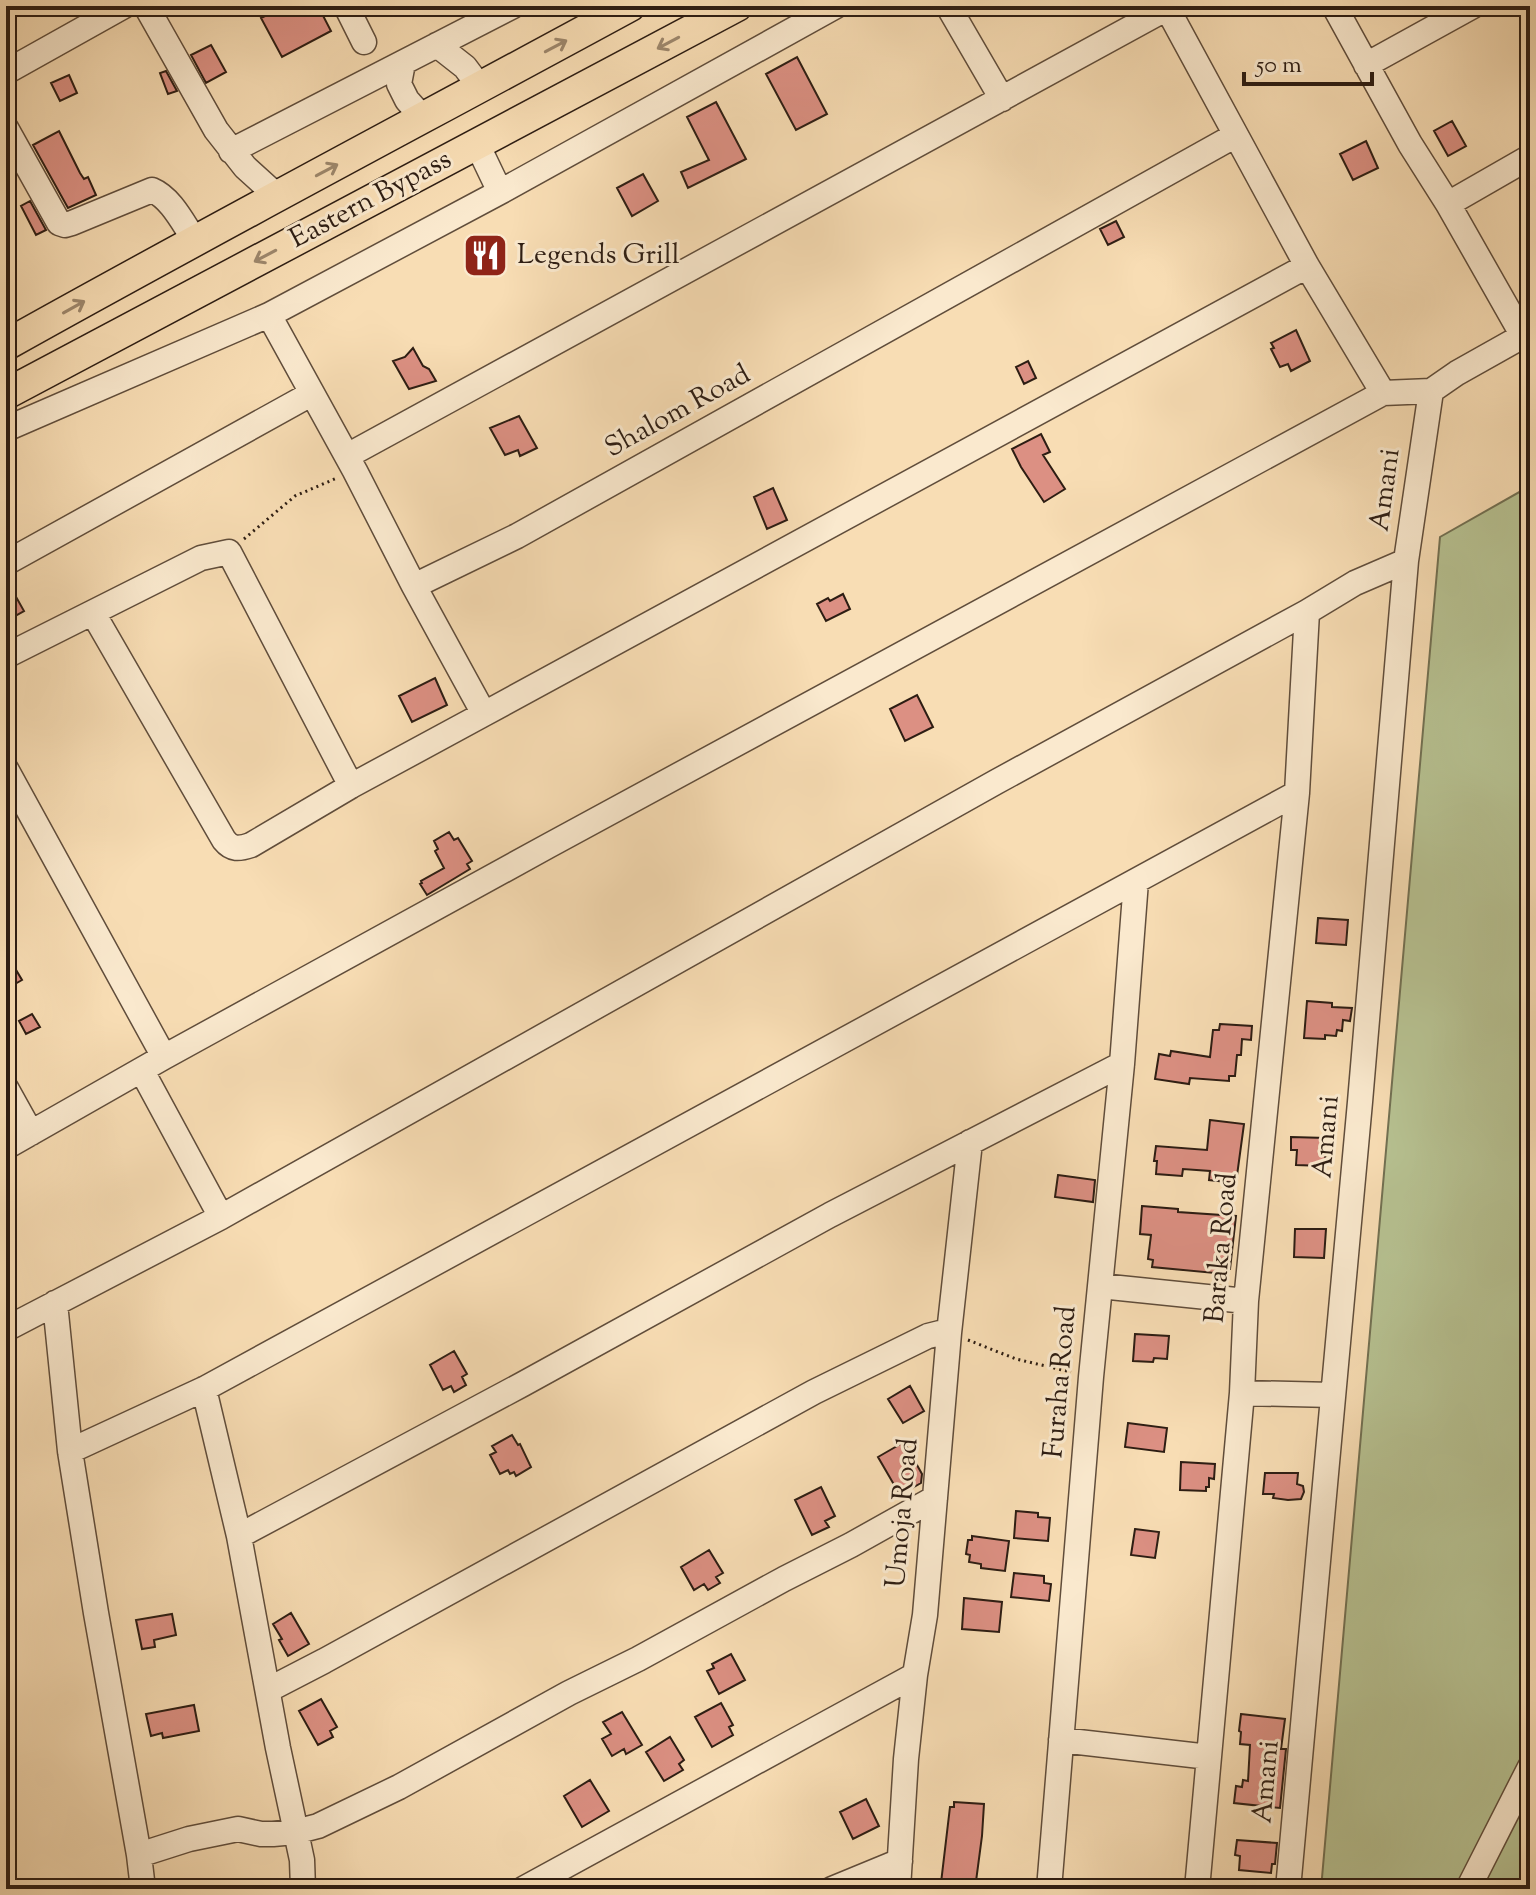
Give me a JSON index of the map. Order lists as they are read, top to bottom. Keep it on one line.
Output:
{"streets":{"main road":["Eastern Bypass"],"street":["Shalom Road","Amani","Baraka Road","Furaha Road","Umoja Road"]},"places":{"restaurant":["Legends Grill"]},"scale_bar":"50 m"}
